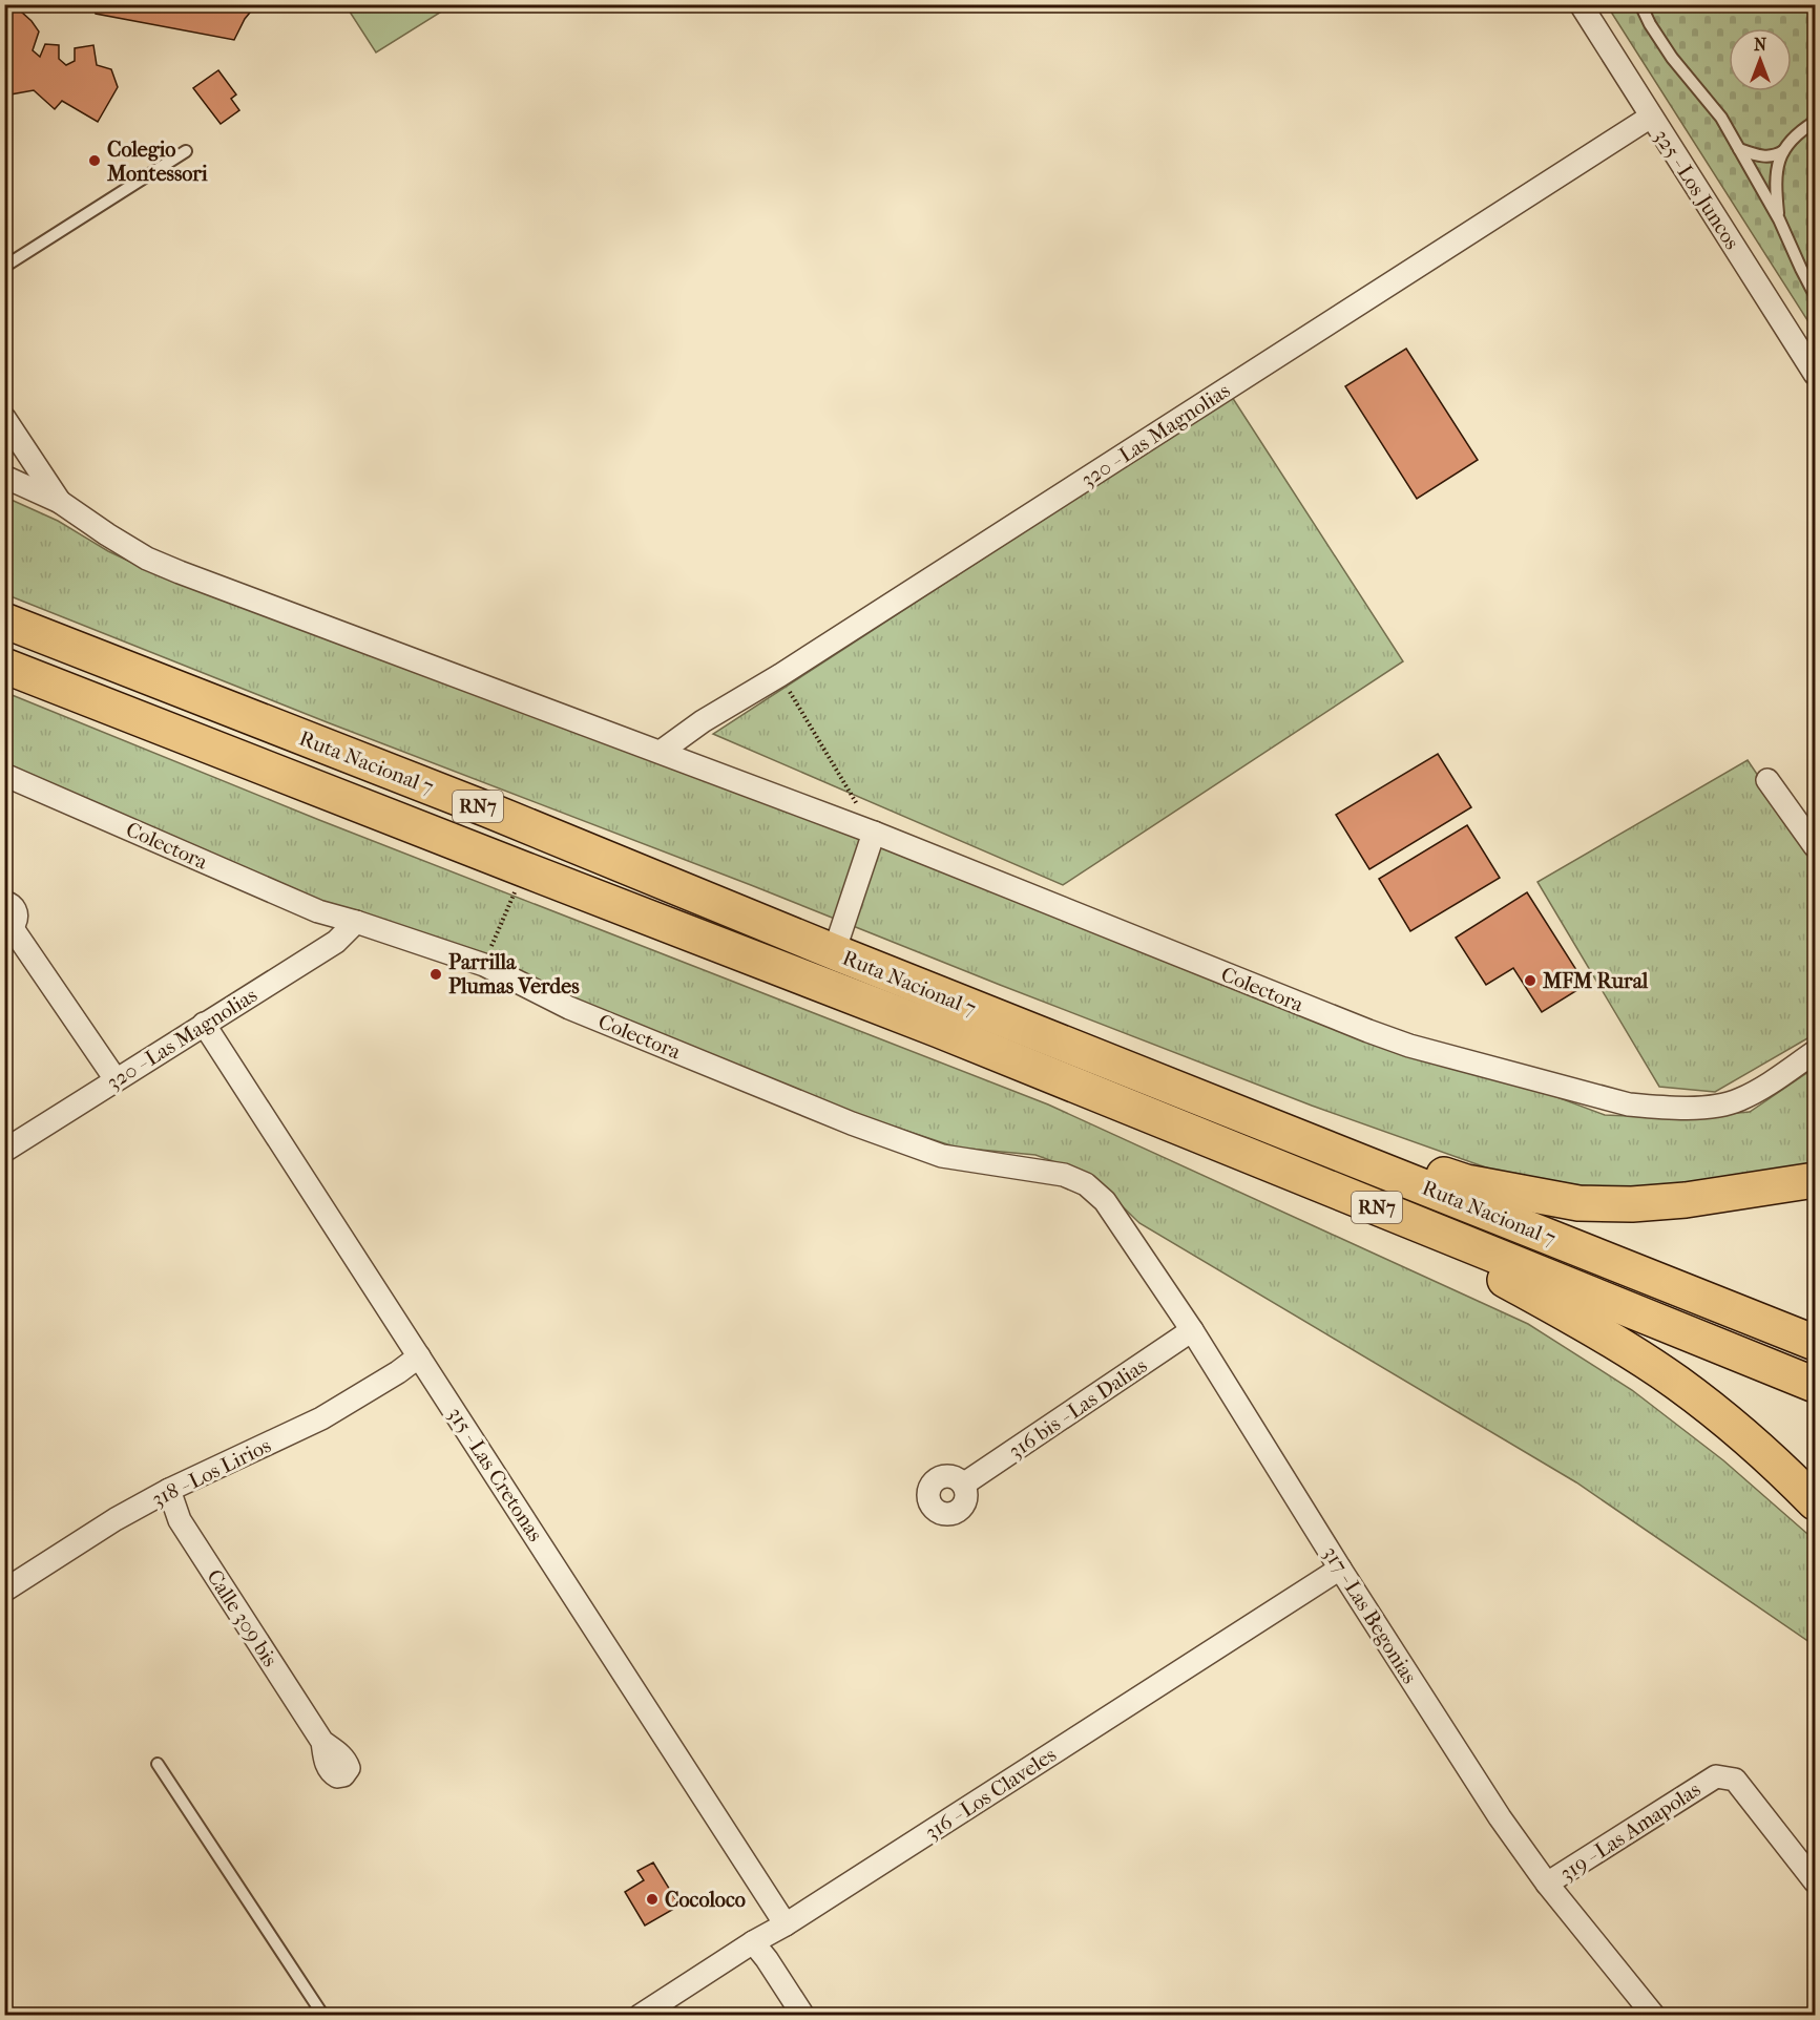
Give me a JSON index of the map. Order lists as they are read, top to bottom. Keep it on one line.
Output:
{"streets":{"highway":["Ruta Nacional 7","RN7"],"street":["325 - Los Juncos","320 - Las Magnolias","Colectora","316 bis - Las Dalias","318 - Los Lirios","315 - Las Cretonas","317 - Las Begonias","Calle 309 bis","316 - Los Claveles","319 - Las Amapolas"]},"crossings":[["325 - Los Juncos","320 - Las Magnolias"],["320 - Las Magnolias","Colectora"],["320 - Las Magnolias","315 - Las Cretonas"],["Colectora","317 - Las Begonias"],["316 bis - Las Dalias","317 - Las Begonias"],["318 - Los Lirios","315 - Las Cretonas"],["318 - Los Lirios","Calle 309 bis"],["315 - Las Cretonas","316 - Los Claveles"],["317 - Las Begonias","316 - Los Claveles"],["317 - Las Begonias","319 - Las Amapolas"]],"places":["Colegio Montessori","Parrilla Plumas Verdes","MFM Rural","Cocoloco"],"north":"top"}
